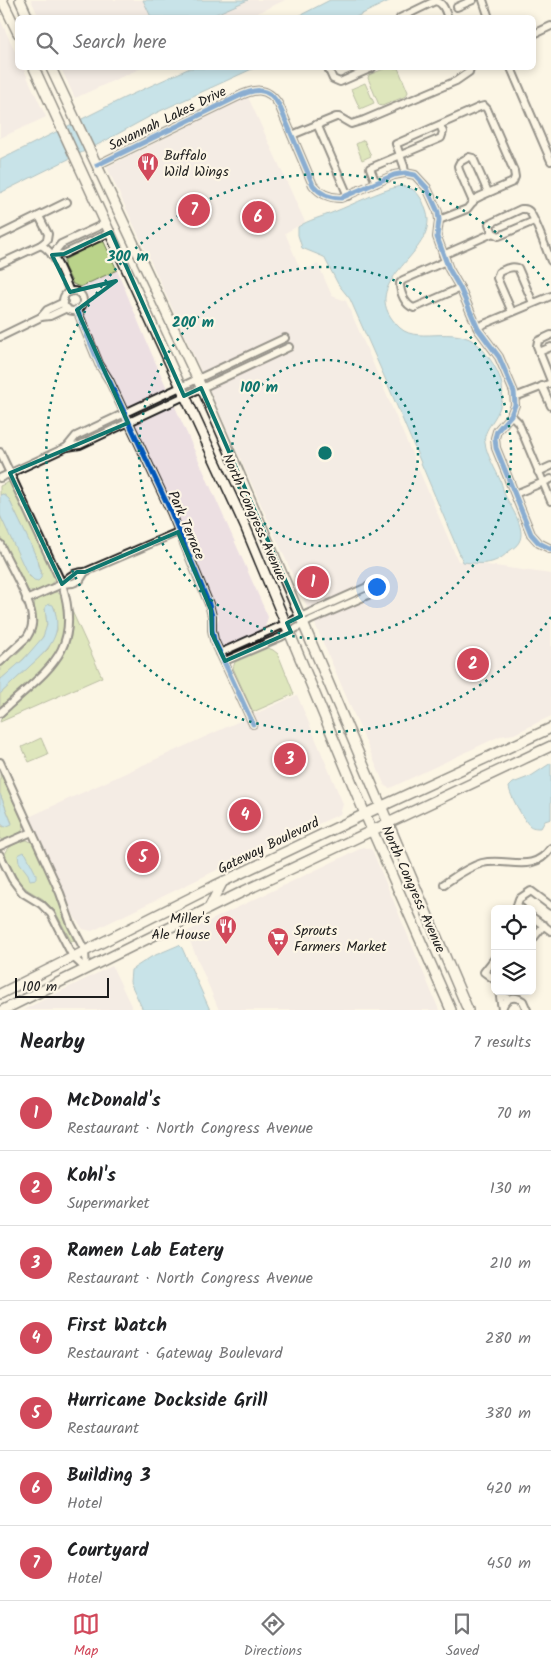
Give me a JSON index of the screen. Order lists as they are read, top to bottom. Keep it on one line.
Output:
{"streets":{"main road":["North Congress Avenue","Gateway Boulevard"],"street":["Savannah Lakes Drive","Park Terrace"]},"crossings":[["Savannah Lakes Drive","North Congress Avenue"],["North Congress Avenue","Gateway Boulevard"]],"places":{"restaurant":["Buffalo Wild Wings","Miller's Ale House"],"supermarket":["Sprouts Farmers Market"]},"scale_bar":"100 m","page":{"search":"Search here","pins":["7","6","1","2","3","4","5"],"scale":"100 m","heading":["Nearby","7 results"],"list":[{"mark":"1","name":"McDonald's","note":"Restaurant · North Congress Avenue","value":"70 m"},{"mark":"2","name":"Kohl's","note":"Supermarket","value":"130 m"},{"mark":"3","name":"Ramen Lab Eatery","note":"Restaurant · North Congress Avenue","value":"210 m"},{"mark":"4","name":"First Watch","note":"Restaurant · Gateway Boulevard","value":"280 m"},{"mark":"5","name":"Hurricane Dockside Grill","note":"Restaurant","value":"380 m"},{"mark":"6","name":"Building 3","note":"Hotel","value":"420 m"},{"mark":"7","name":"Courtyard","note":"Hotel","value":"450 m"}],"nav":["Map","Directions","Saved"]},"rings":["300 m","200 m","100 m"]}
